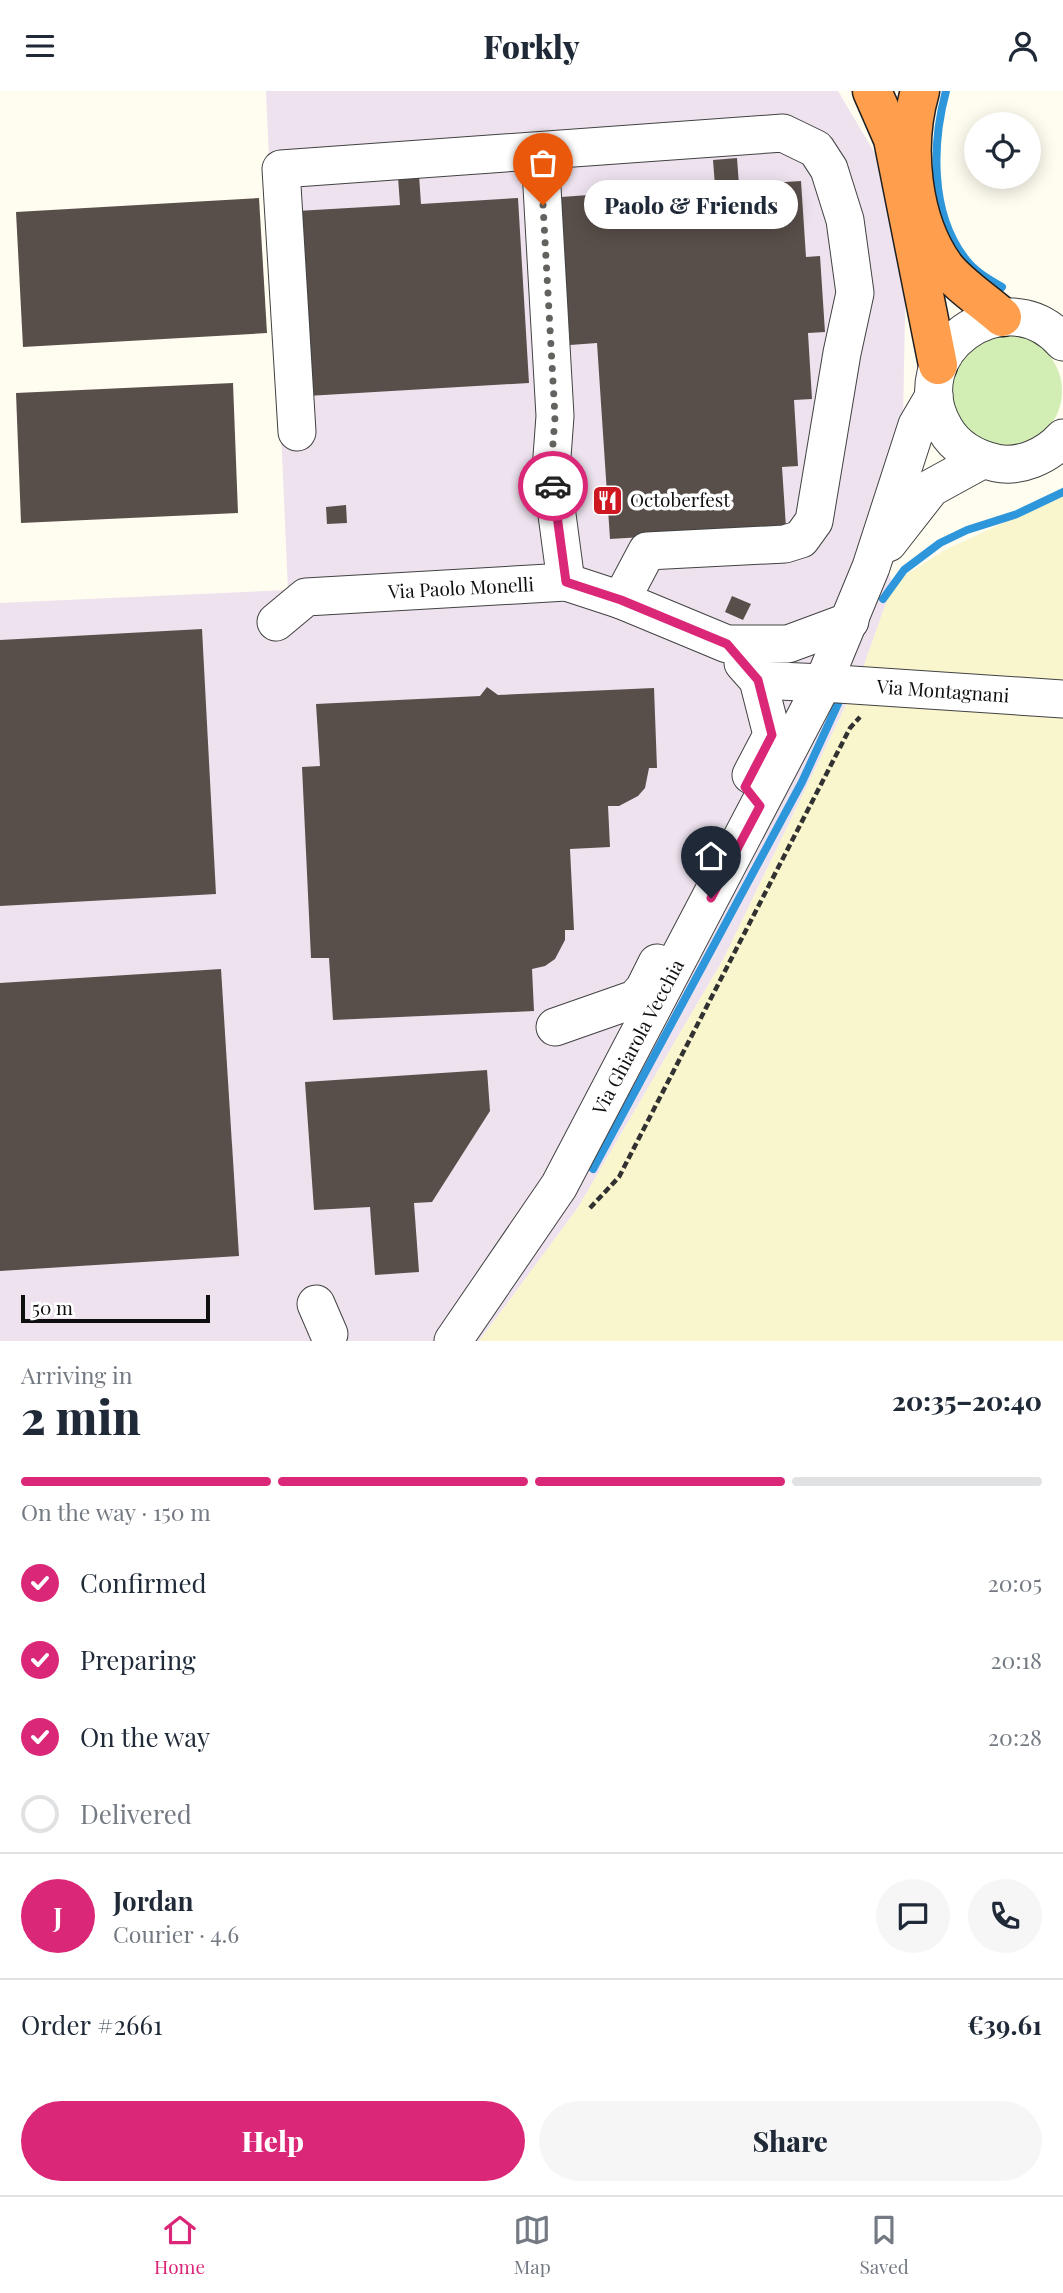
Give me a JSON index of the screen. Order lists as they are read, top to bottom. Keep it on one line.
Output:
{"streets":{"street":["Via Paolo Monelli","Via Montagnani","Via Ghiarola Vecchia"]},"crossings":[["Via Montagnani","Via Ghiarola Vecchia"]],"places":{"other":["Paolo & Friends"],"restaurant":["Octoberfest"]},"scale_bar":"50 m","page":{"header":"Forkly","bubble":"Paolo & Friends","scale":"50 m","heading":["2 min","Arriving in","20:35–20:40"],"panel":["Jordan","Courier · 4.6","Order #2661","€39.61"],"bar":"On the way · 150 m","list":[["Confirmed","20:05"],["Preparing","20:18"],["On the way","20:28"],"Delivered"],"round":"J","buttons":["Help","Share"],"tabs":["Home","Map","Saved"]}}
